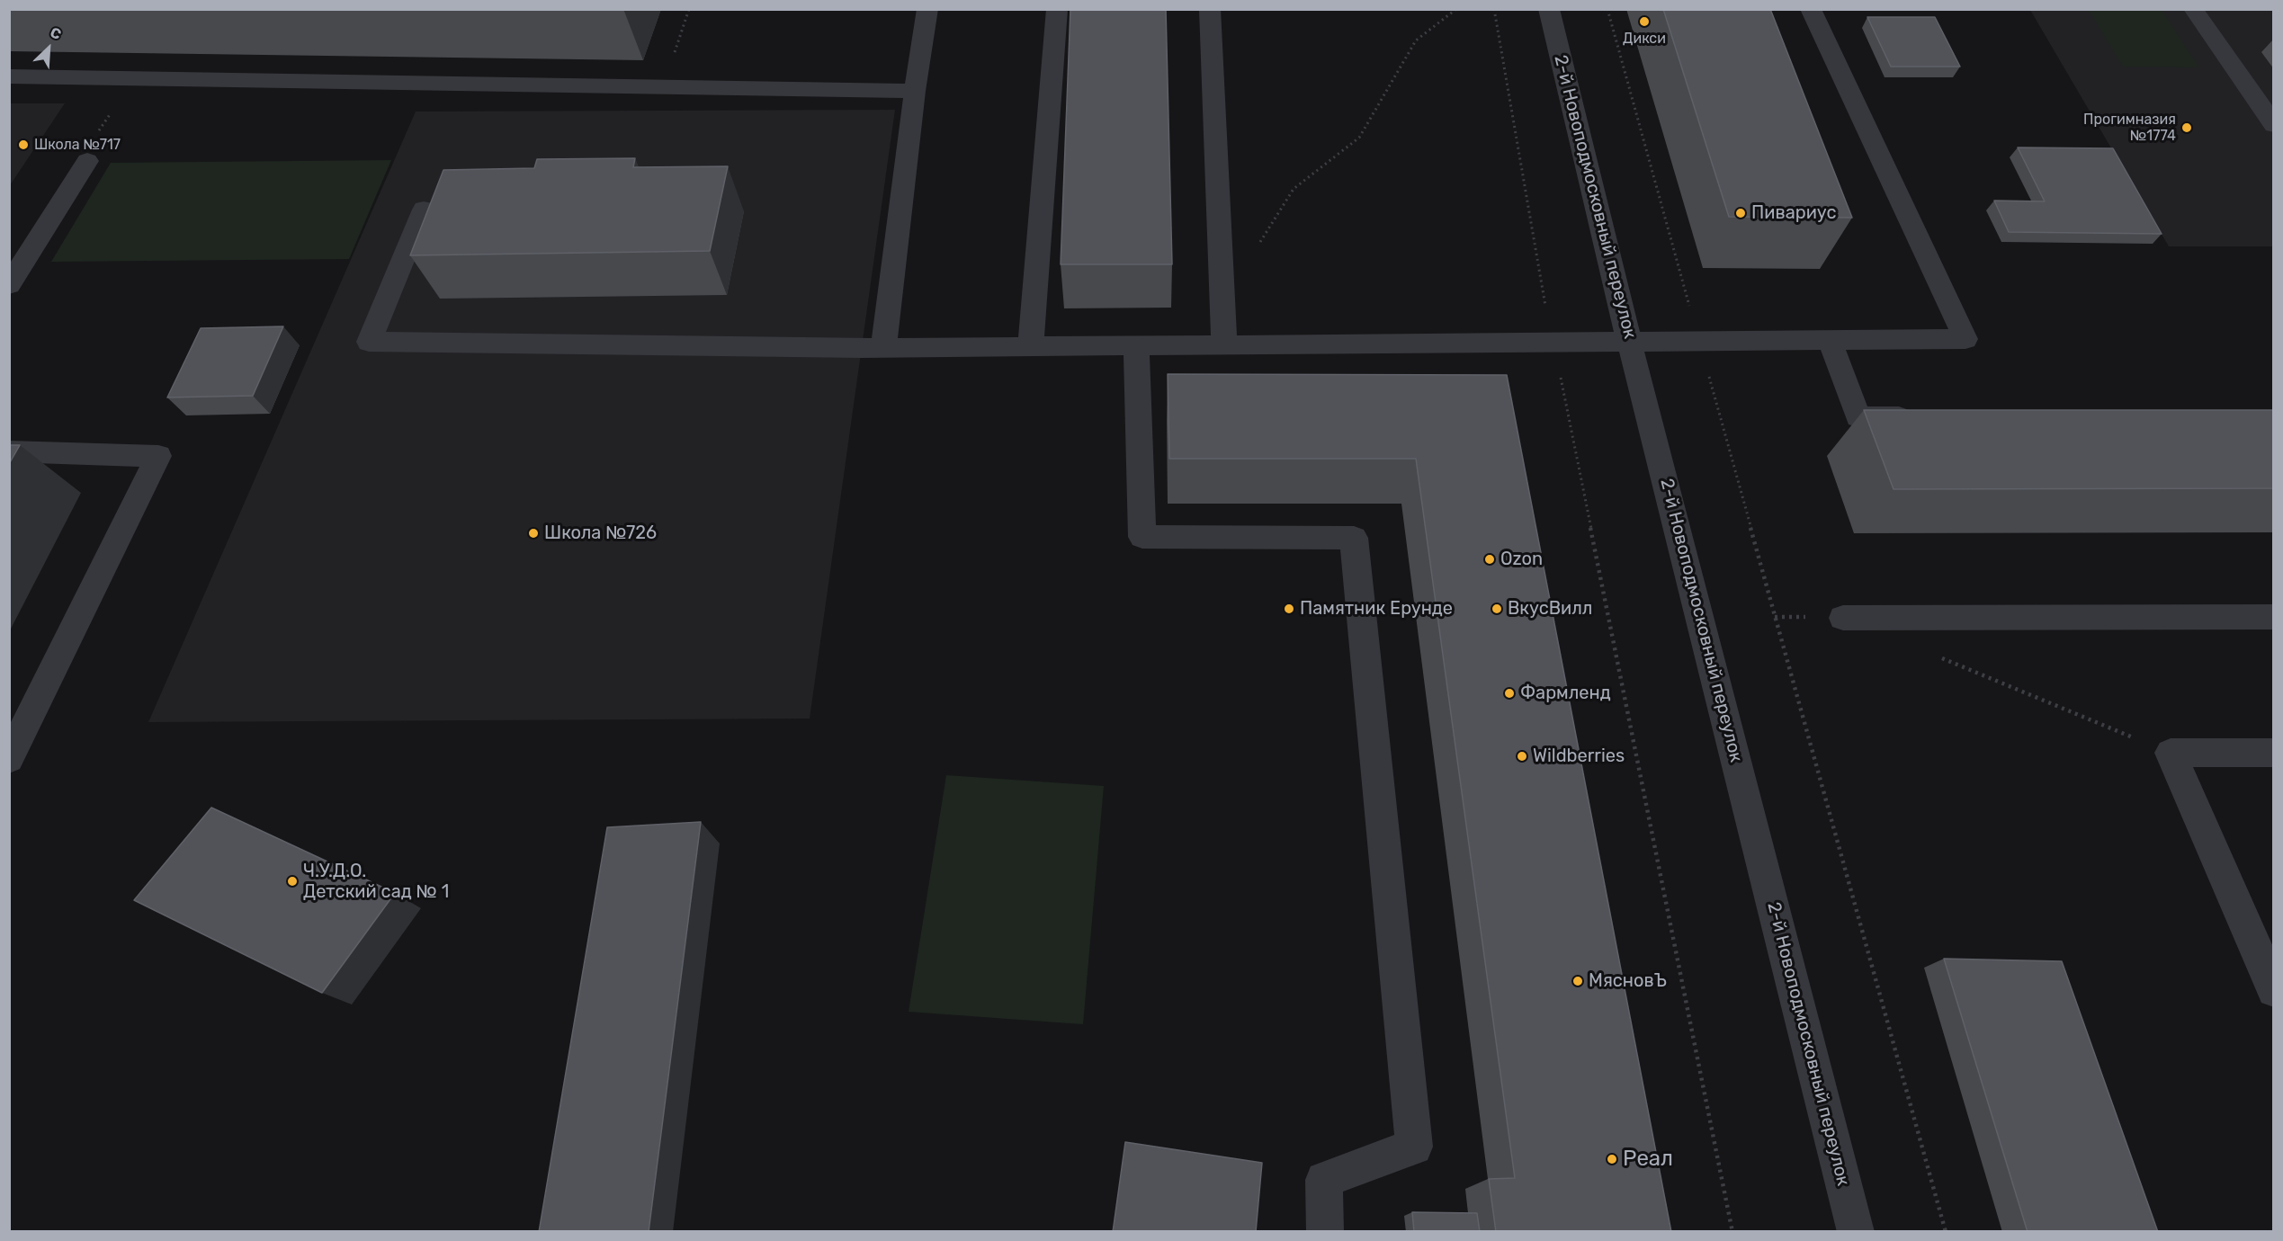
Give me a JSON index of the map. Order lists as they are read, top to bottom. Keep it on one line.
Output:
{"streets":{"street":["2-й Новоподмосковный переулок"]},"places":["Дикси","Прогимназия №1774","Школа №717","Пивариус","Школа №726","Ozon","Памятник Ерунде","ВкусВилл","Фармленд","Wildberries","Ч.У.Д.О. Детский сад № 1","МясновЪ","Реал"],"north":"top right"}
